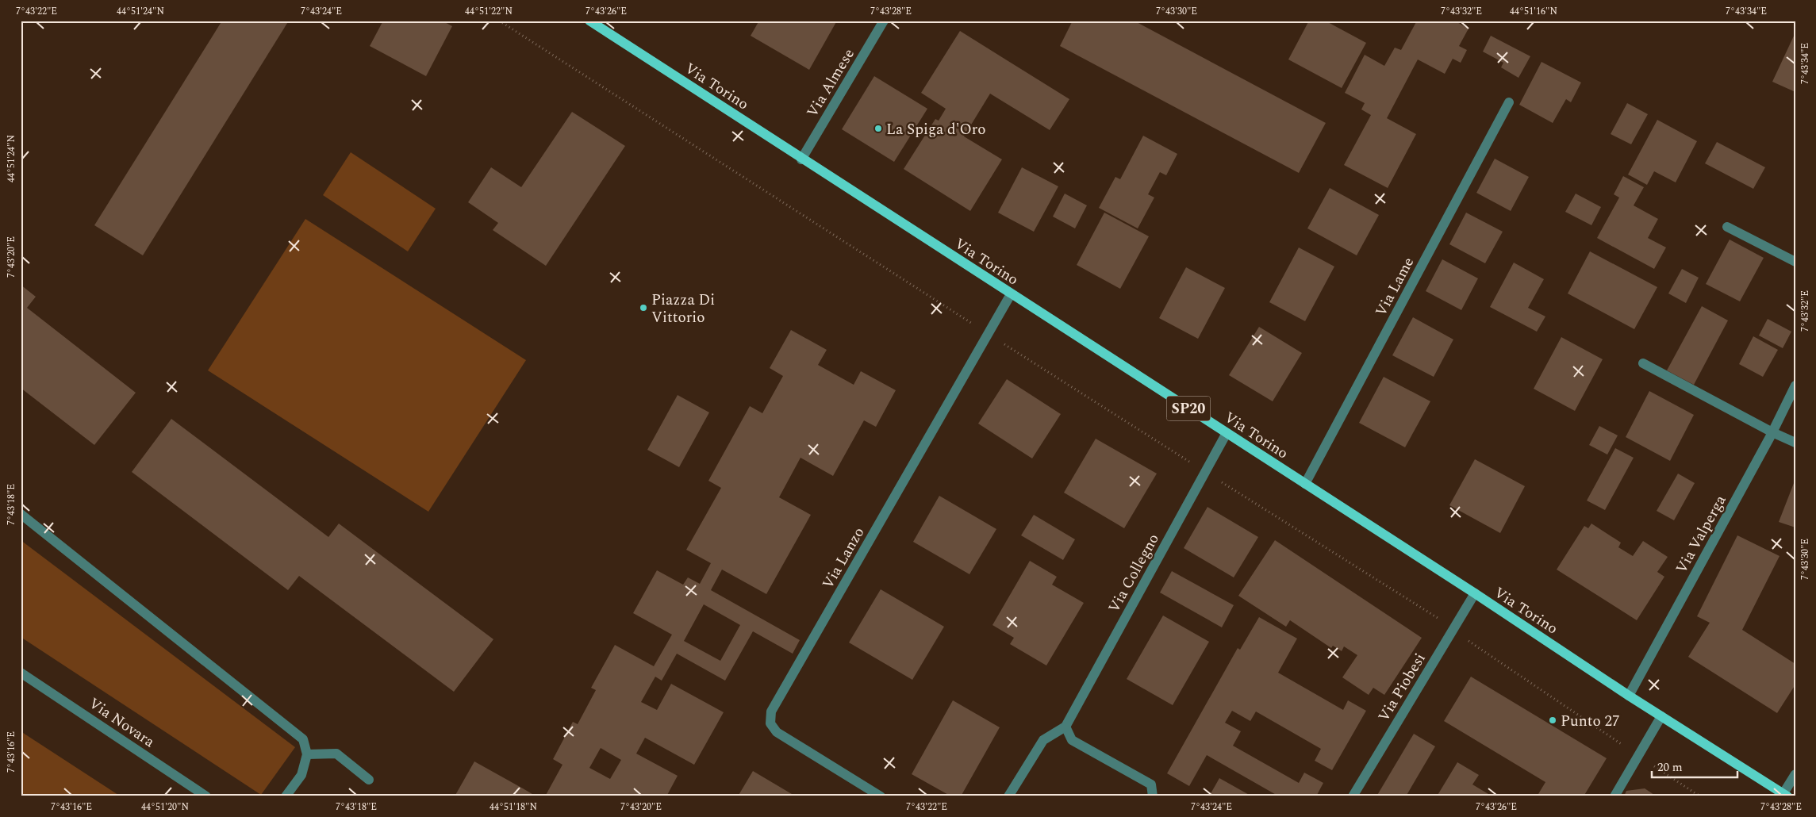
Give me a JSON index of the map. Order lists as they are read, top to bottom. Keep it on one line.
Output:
{"streets":{"main road":["Via Torino","SP20"],"street":["Via Almese","Via Lame","Via Valperga","Via Lanzo","Via Collegno","Via Piobesi","Via Novara"]},"crossings":[["Via Almese","Via Torino"],["Via Torino","Via Lame"],["Via Torino","Via Valperga"],["Via Torino","Via Lanzo"],["Via Torino","Via Collegno"],["Via Torino","Via Piobesi"]],"places":["La Spiga d'Oro","Piazza Di Vittorio","Punto 27"],"scale_bar":"20 m","coordinates":["7°43'22\"E","44°51'24\"N","7°43'24\"E","44°51'22\"N","7°43'26\"E","7°43'28\"E","7°43'30\"E","7°43'32\"E","44°51'16\"N","7°43'34\"E","7°43'20\"E","7°43'18\"E","7°43'16\"E","44°51'20\"N","44°51'18\"N"]}
